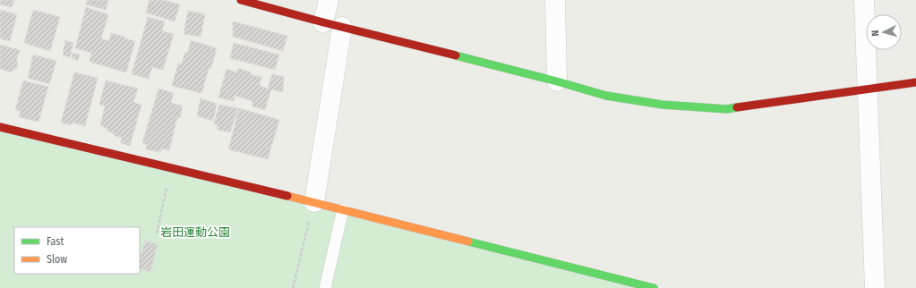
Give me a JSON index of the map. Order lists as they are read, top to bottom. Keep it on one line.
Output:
{"parks":["岩田運動公園"],"legend":["Fast","Slow"],"north":"left"}
